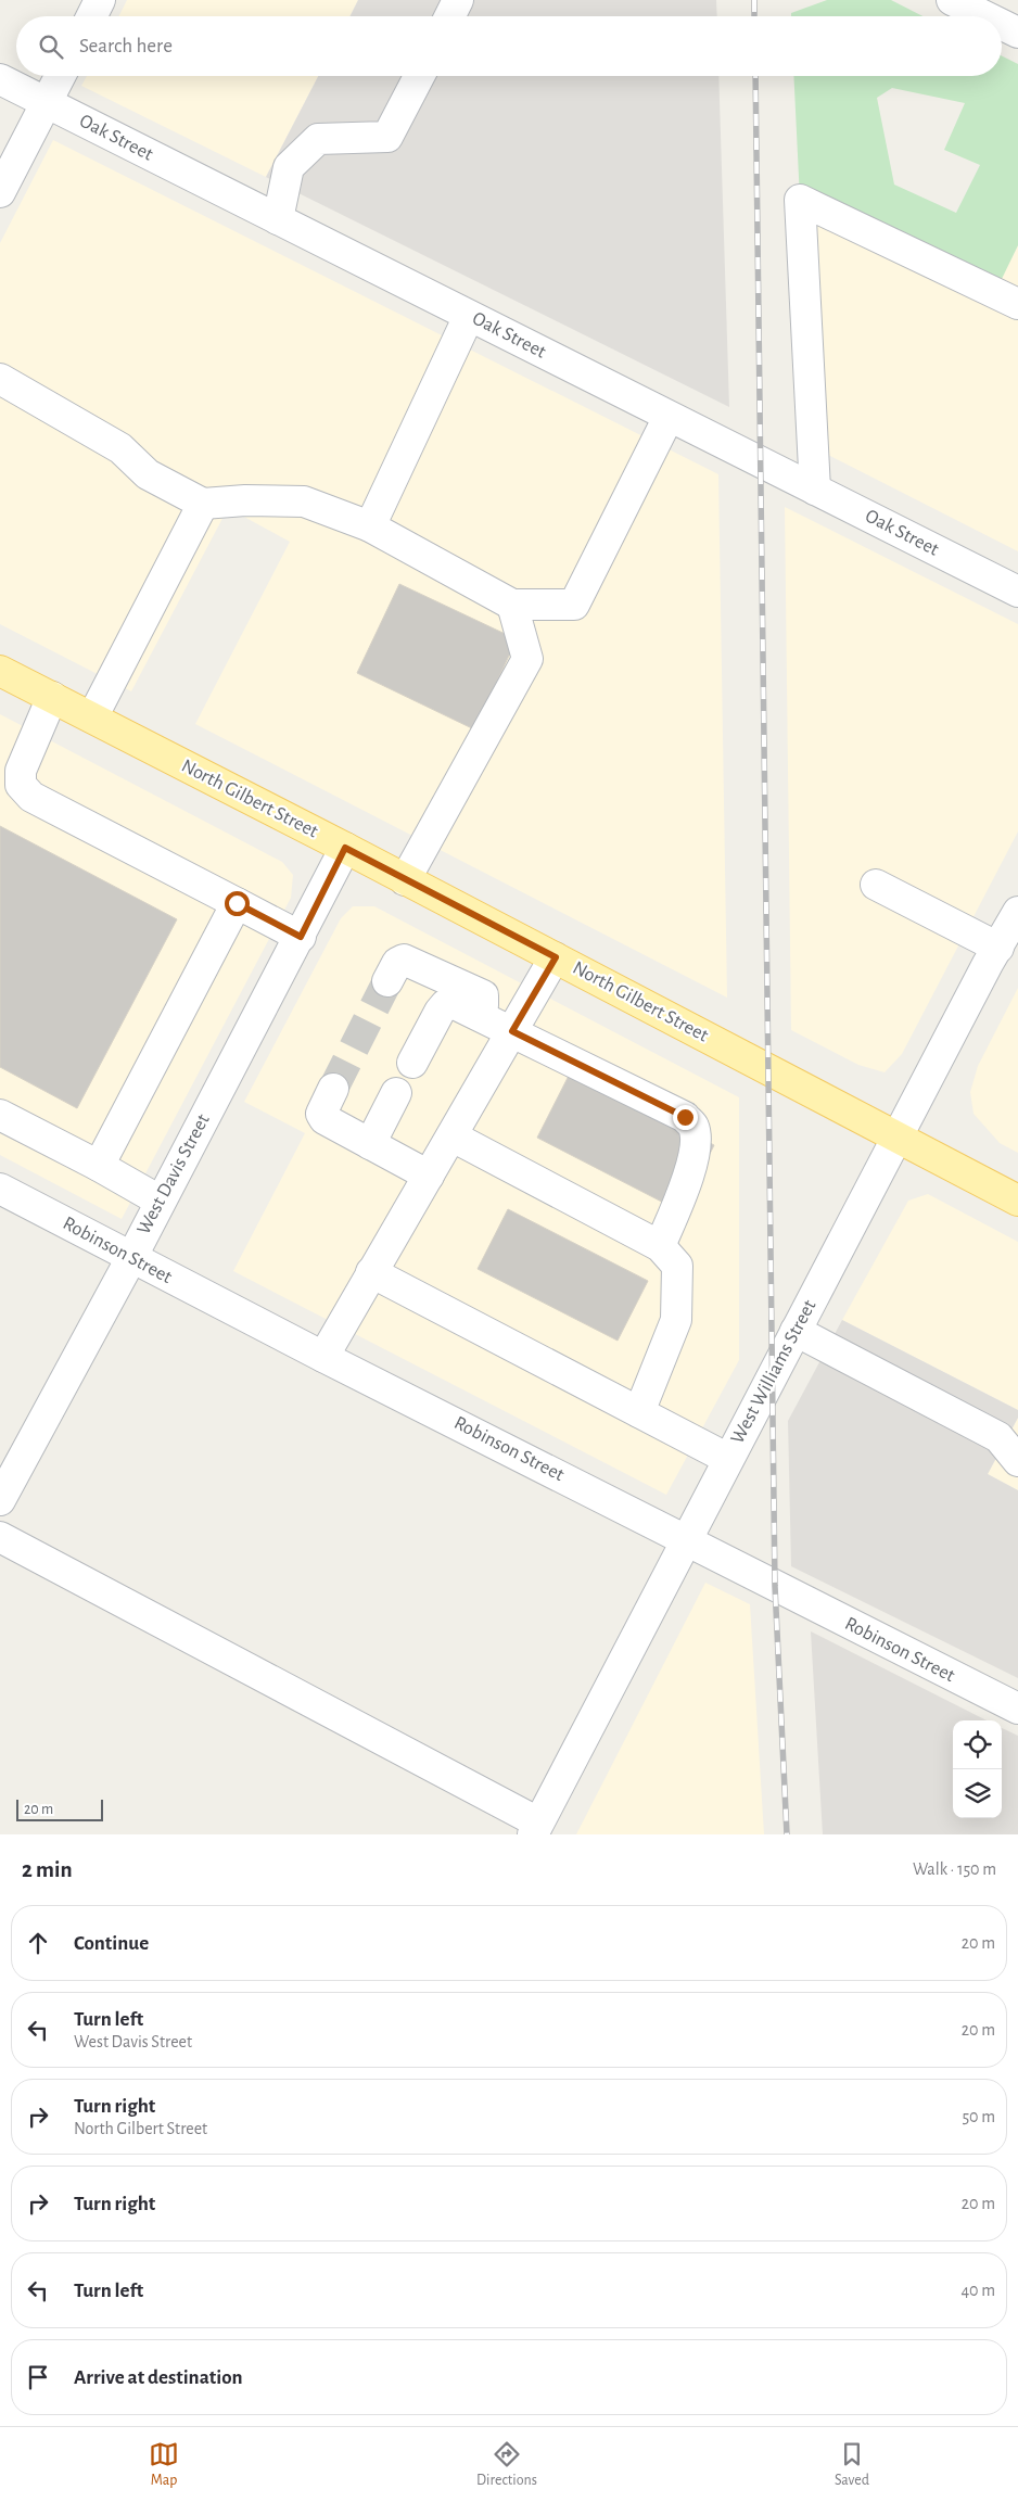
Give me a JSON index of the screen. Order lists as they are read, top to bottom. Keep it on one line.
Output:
{"streets":{"main road":["North Gilbert Street"],"street":["Oak Street","West Davis Street","Robinson Street","West Williams Street"]},"crossings":[["North Gilbert Street","West Davis Street"],["North Gilbert Street","West Williams Street"],["West Davis Street","Robinson Street"],["Robinson Street","West Williams Street"]],"scale_bar":"20 m","page":{"search":"Search here","scale":"20 m","heading":["2 min","Walk · 150 m"],"list":[["Continue","20 m"],["Turn left","West Davis Street","20 m"],["Turn right","North Gilbert Street","50 m"],["Turn right","20 m"],["Turn left","40 m"],"Arrive at destination"],"nav":["Map","Directions","Saved"]}}
